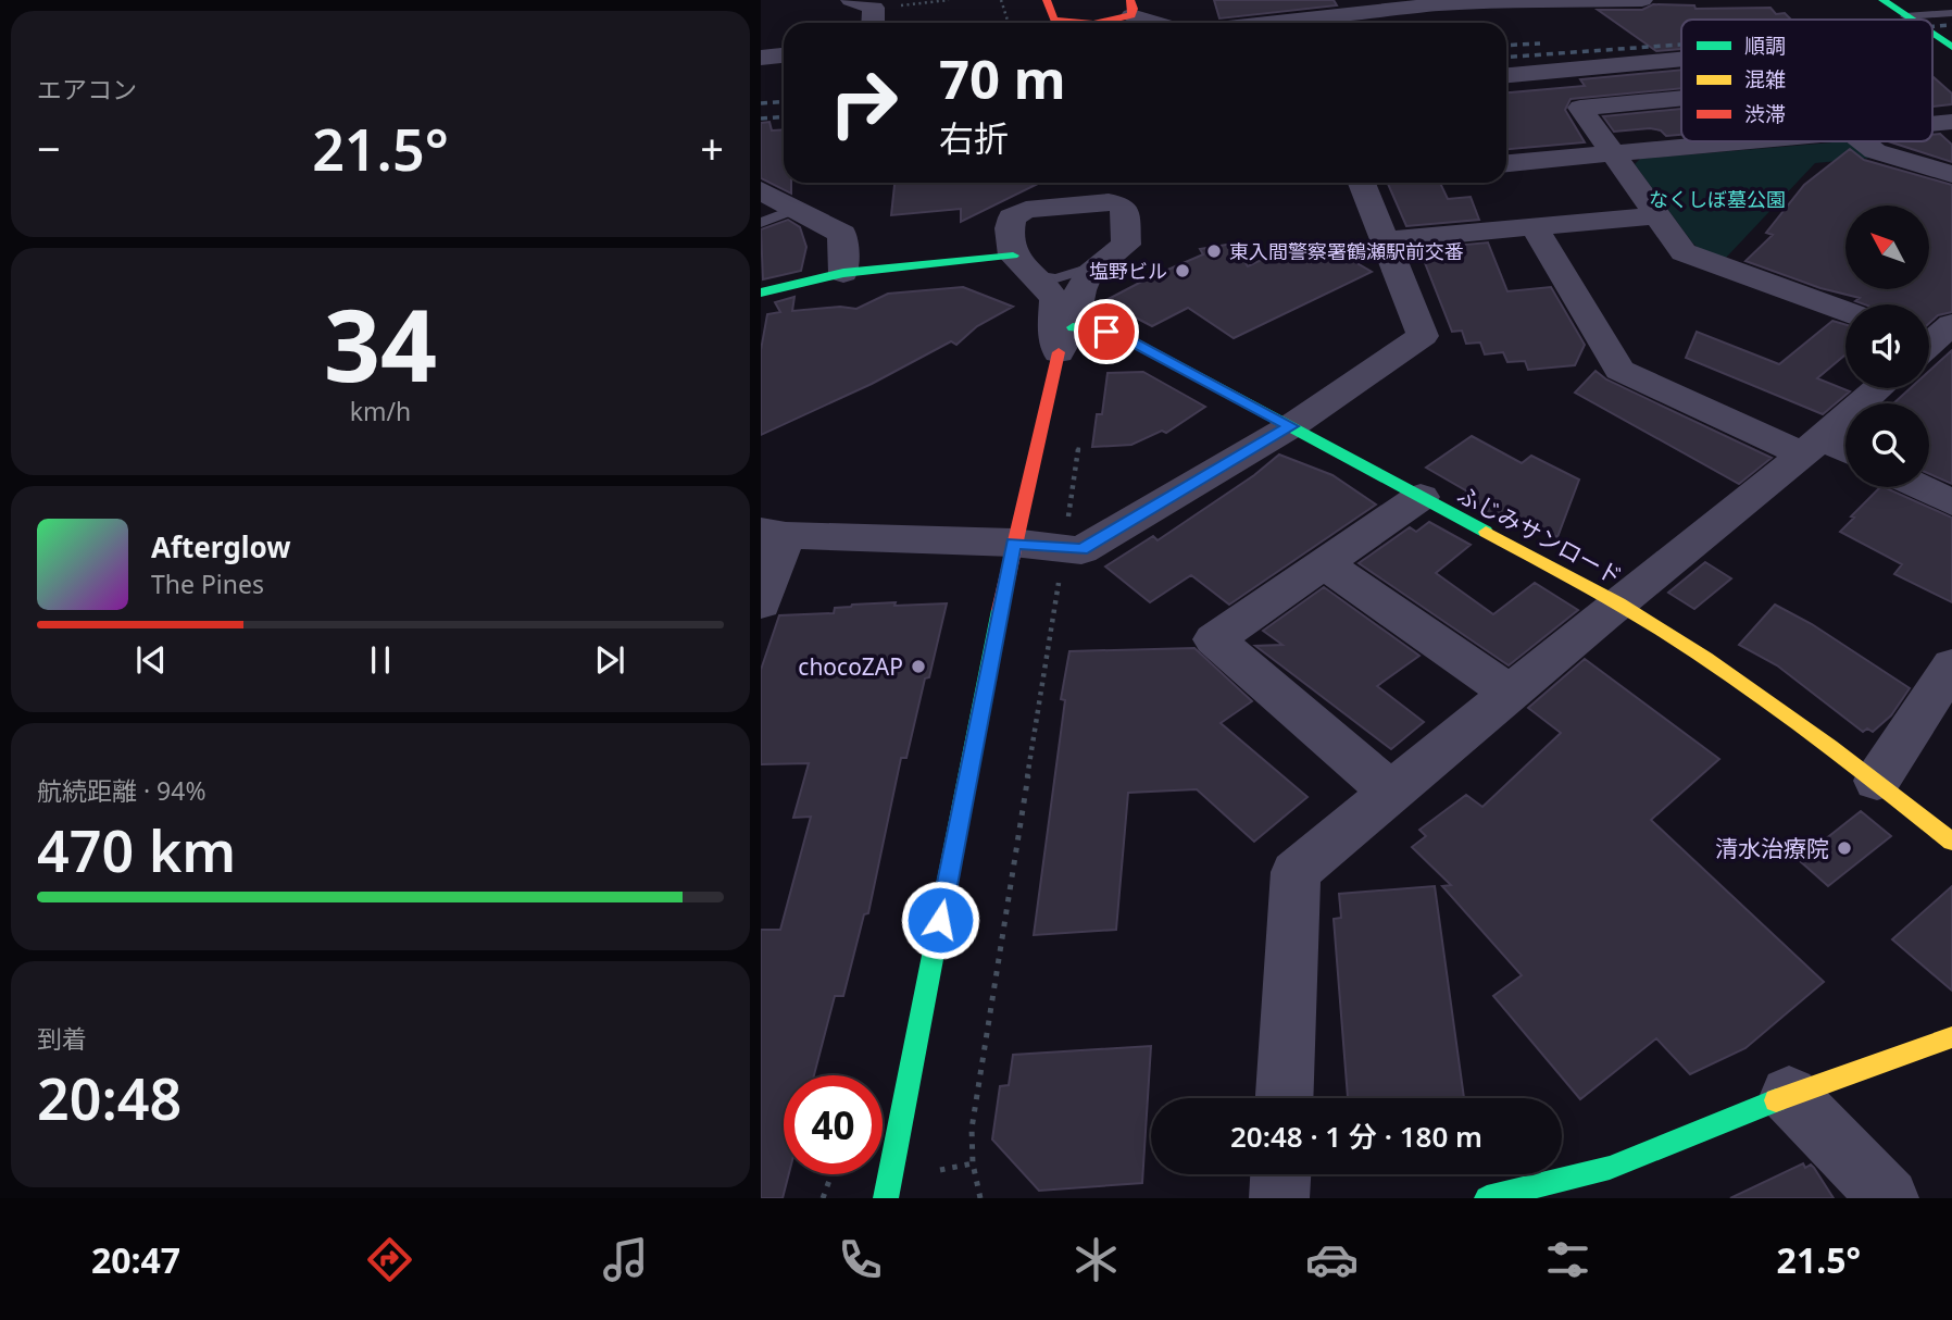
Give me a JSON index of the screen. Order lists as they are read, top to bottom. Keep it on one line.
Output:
{"streets":{"street":["ふじみサンロード"]},"parks":["なくしぼ墓公園"],"places":["東入間警察署鶴瀬駅前交番","塩野ビル","chocoZAP","清水治療院"],"legend":["順調","混雑","渋滞"],"north":"top left","page":{"tile":["エアコン",["34","km/h"],["航続距離 · 94%","470 km"],["到着","20:48"]],"turn":["70 m","右折"],"heat":["−","21.5°","+"],"song":["Afterglow","The Pines"],"limit":"40","trip":"20:48 · 1 分 · 180 m","tabs":["20:47","21.5°"]}}
